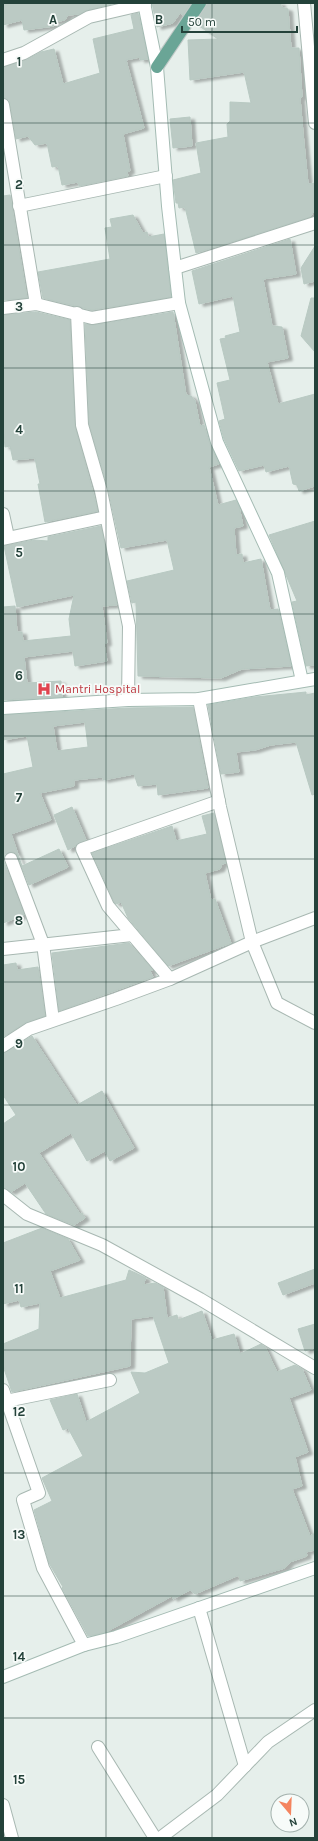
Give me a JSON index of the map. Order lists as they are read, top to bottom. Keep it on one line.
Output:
{"places":{"hospital":["Mantri Hospital"]},"scale_bar":"50 m","north":"bottom","grid":{"columns":["A","B"],"rows":["1","2","3","4","5","6","7","8","9","10","11","12","13","14","15"]}}
